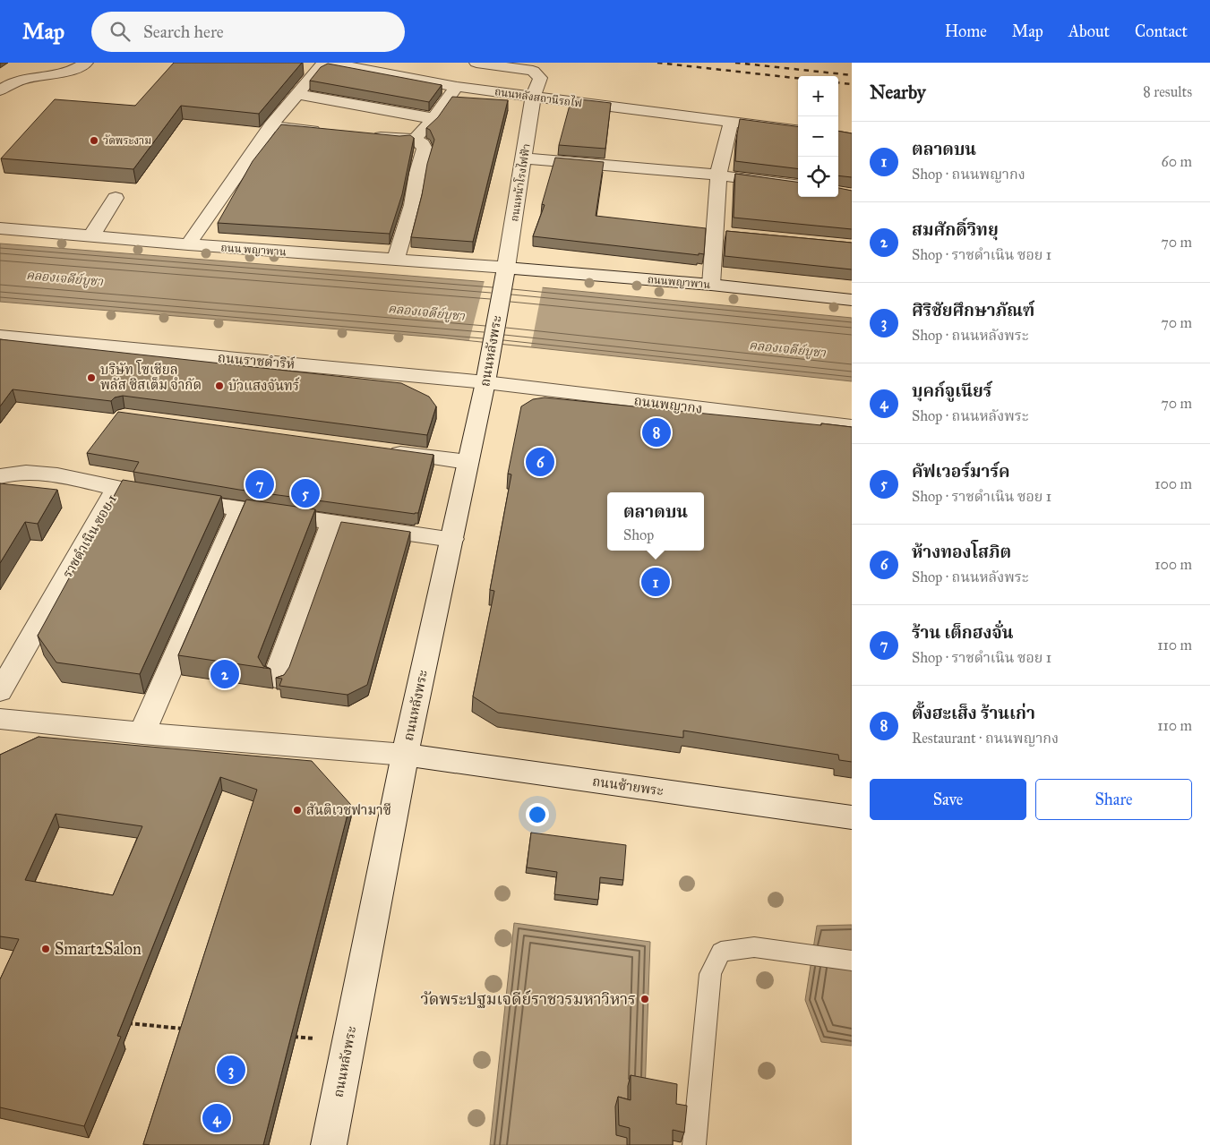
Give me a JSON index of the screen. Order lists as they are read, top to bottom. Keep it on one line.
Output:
{"streets":{"street":["ถนนหลังสถานีรถไฟ","ถนนหน้าโรงไฟฟ้า","ถนน พญาพาน","ถนนพญาพาน","ถนนหลังพระ","ถนนราชดำริห์","ถนนพญากง","ราชดำเนิน ซอย 1","ถนนซ้ายพระ"]},"crossings":[["ถนนหลังสถานีรถไฟ","ถนนหน้าโรงไฟฟ้า"],["ถนนหน้าโรงไฟฟ้า","ถนน พญาพาน"],["ถนนหน้าโรงไฟฟ้า","ถนนพญาพาน"],["ถนนหน้าโรงไฟฟ้า","ถนนหลังพระ"],["ถนน พญาพาน","ถนนพญาพาน"],["ถนน พญาพาน","ถนนหลังพระ"],["ถนนพญาพาน","ถนนหลังพระ"],["ถนนหลังพระ","ถนนราชดำริห์"],["ถนนหลังพระ","ถนนพญากง"],["ถนนหลังพระ","ราชดำเนิน ซอย 1"],["ถนนหลังพระ","ถนนซ้ายพระ"],["ถนนราชดำริห์","ถนนพญากง"]],"water":["คลองเจดีย์บูชา"],"places":["วัดพระงาม","บริษัท โซเชียล พลัส ซิสเต็ม จำกัด","บัวแสงจันทร์","สันติเวชฟามาซี","Smart2Salon","วัดพระปฐมเจดีย์ราชวรมหาวิหาร"],"page":{"header":"Map","search":"Search here","nav":["Home","Map","About","Contact"],"heading":["Nearby","8 results"],"map_buttons":["+","−"],"list":[{"mark":"1","name":"ตลาดบน","note":"Shop · ถนนพญากง","value":"60 m"},{"mark":"2","name":"สมศักดิ์วิทยุ","note":"Shop · ราชดำเนิน ซอย 1","value":"70 m"},{"mark":"3","name":"ศิริชัยศึกษาภัณฑ์","note":"Shop · ถนนหลังพระ","value":"70 m"},{"mark":"4","name":"บุคก์จูเนียร์","note":"Shop · ถนนหลังพระ","value":"70 m"},{"mark":"5","name":"คัฟเวอร์มาร์ค","note":"Shop · ราชดำเนิน ซอย 1","value":"100 m"},{"mark":"6","name":"ห้างทองโสภิต","note":"Shop · ถนนหลังพระ","value":"100 m"},{"mark":"7","name":"ร้าน เต็กฮงจั่น","note":"Shop · ราชดำเนิน ซอย 1","value":"110 m"},{"mark":"8","name":"ตั้งฮะเส็ง ร้านเก่า","note":"Restaurant · ถนนพญากง","value":"110 m"}],"pins":["8","6","7","5","1","2","3","4"],"popup":["ตลาดบน","Shop"],"buttons":["Save","Share"]}}
